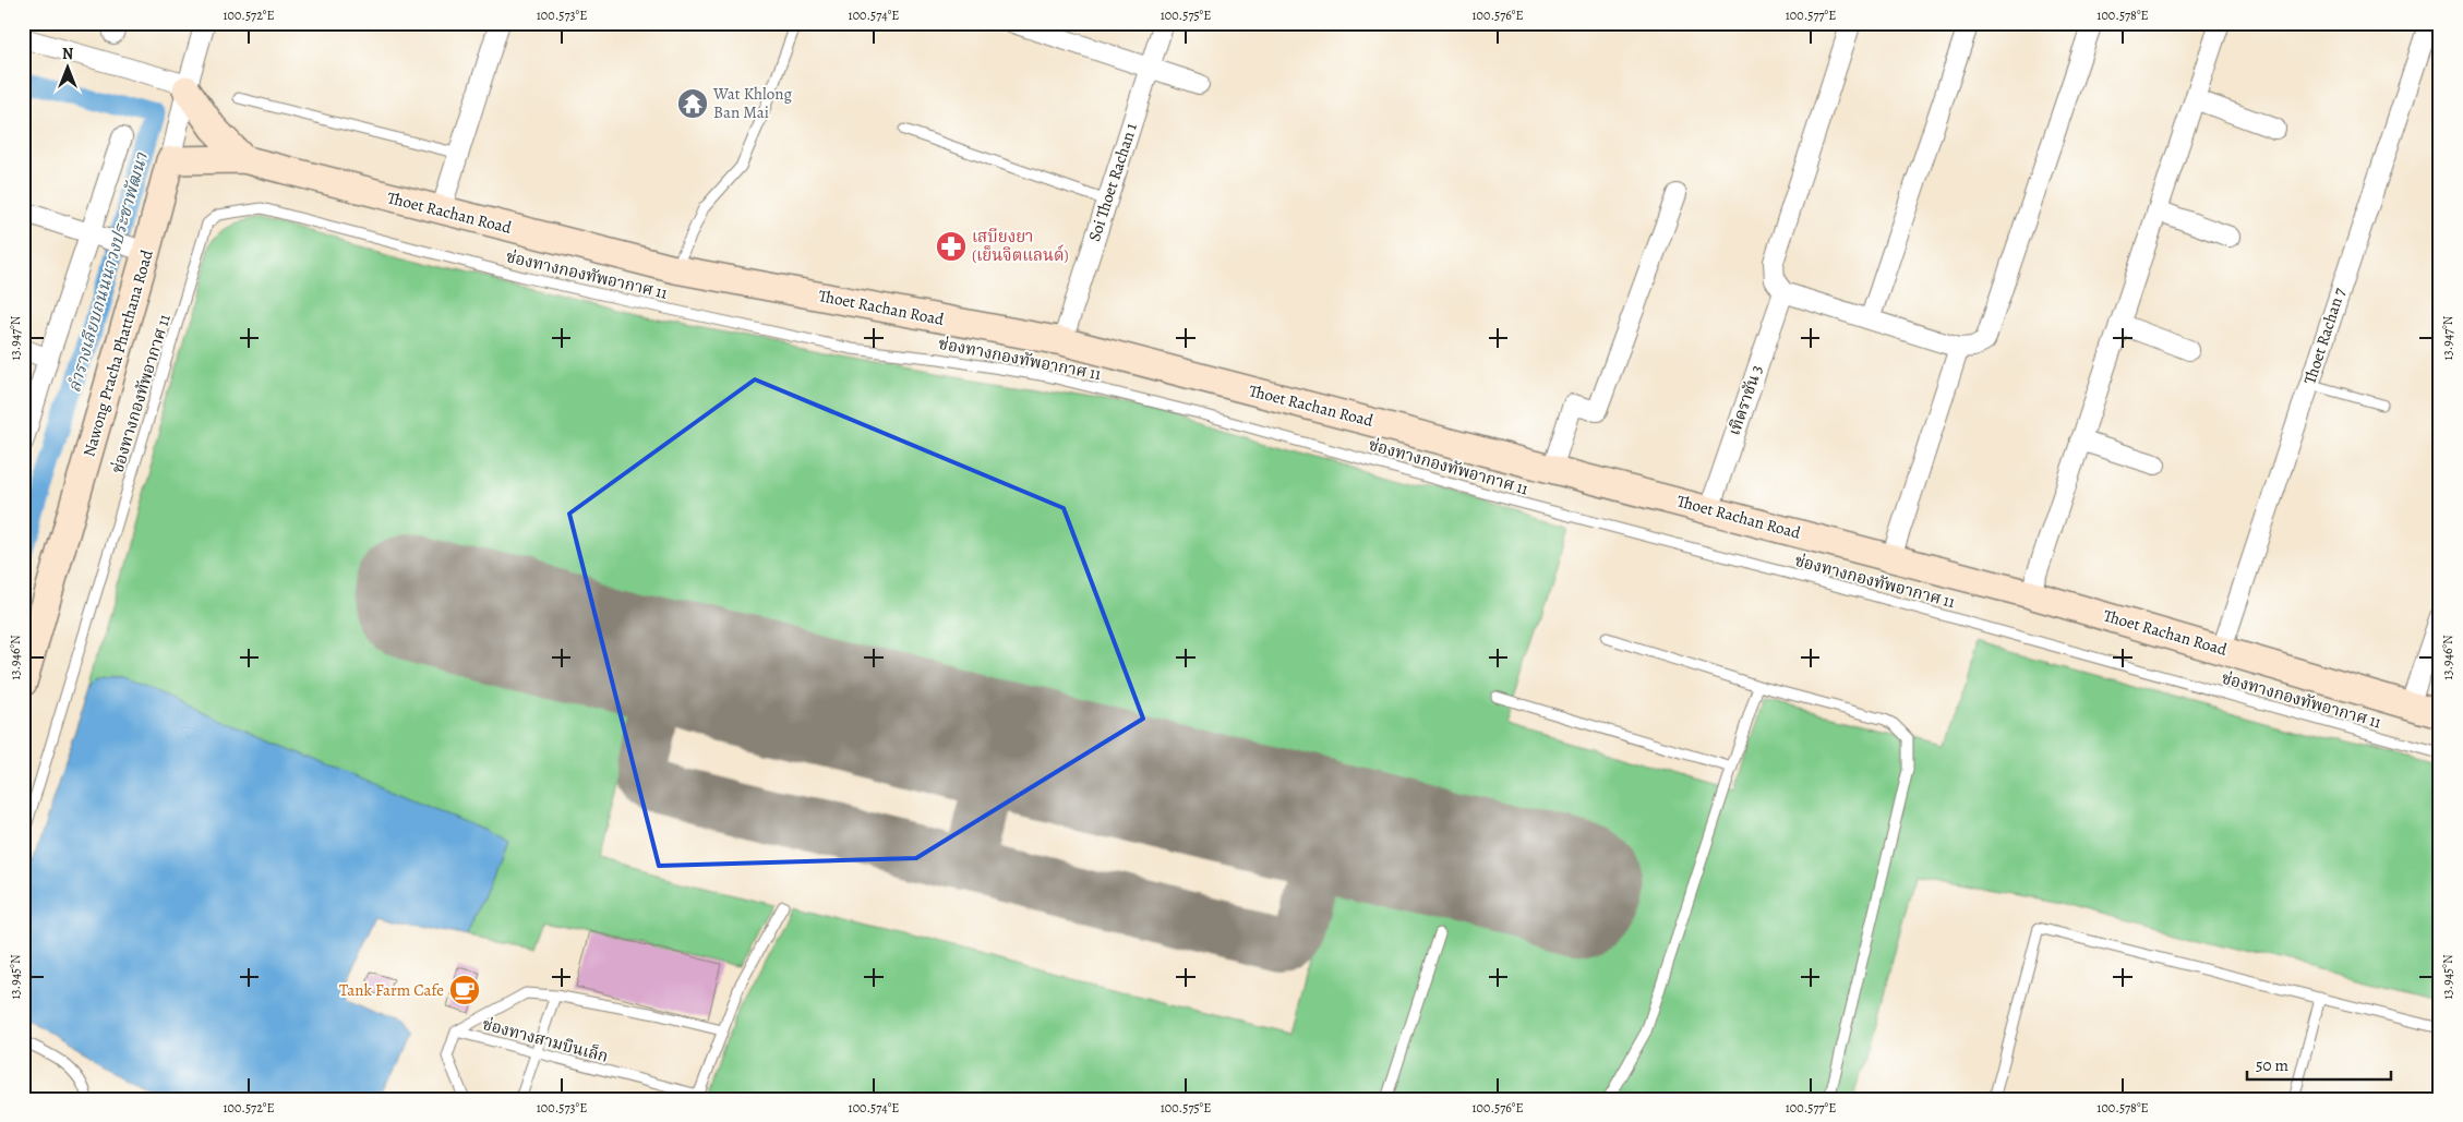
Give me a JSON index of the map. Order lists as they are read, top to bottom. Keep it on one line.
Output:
{"streets":{"street":["Soi Thoet Rachan 1","Thoet Rachan Road","Thoet Rachan 7","Nawong Pracha Phatthana Road","เทิดราชัน 3"],"lane":["ช่องทางกองทัพอากาศ 11","ช่องทางสามบินเล็ก"]},"crossings":[["Soi Thoet Rachan 1","Thoet Rachan Road"],["Thoet Rachan Road","Thoet Rachan 7"],["Thoet Rachan Road","Nawong Pracha Phatthana Road"],["Thoet Rachan Road","เทิดราชัน 3"]],"water":["ลำรางเลียบถนนนาวงประชาพัฒนา"],"places":{"temple":["Wat Khlong Ban Mai"],"pharmacy":["เสบียงยา (เย็นจิตแลนด์)"],"cafe":["Tank Farm Cafe"]},"scale_bar":"50 m","north":"top","coordinates":["100.572°E","100.573°E","100.574°E","100.575°E","100.576°E","100.577°E","100.578°E","13.947°N","13.946°N","13.945°N"]}
